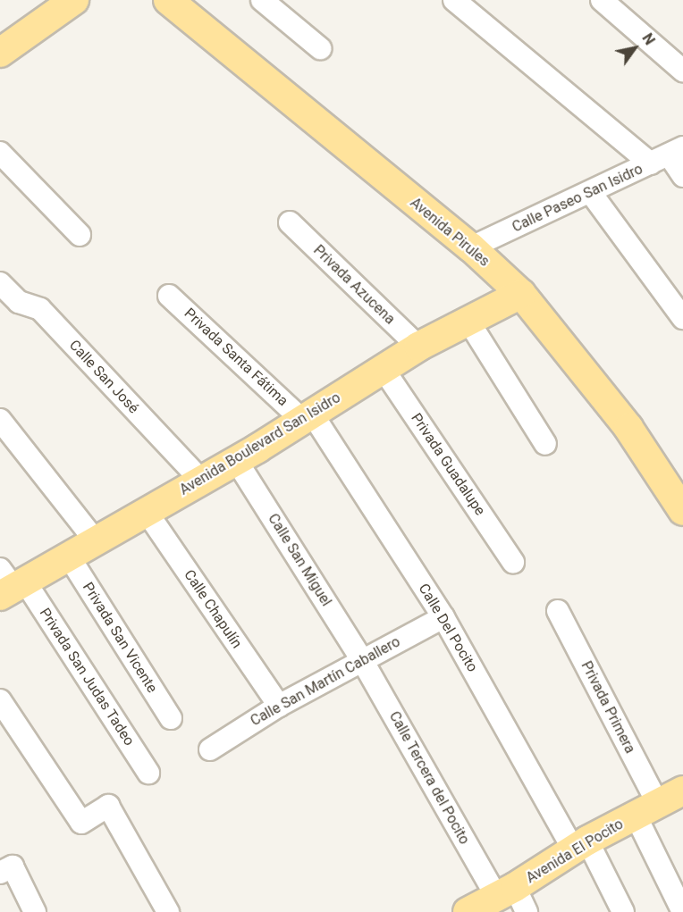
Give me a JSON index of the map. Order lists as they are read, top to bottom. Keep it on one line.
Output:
{"streets":{"main road":["Avenida Pirules","Avenida Boulevard San Isidro","Avenida El Pocito"],"street":["Calle Paseo San Isidro","Privada Azucena","Privada Santa Fátima","Calle San José","Privada Guadalupe","Calle San Miguel","Calle Chapulín","Calle Del Pocito","Privada San Vicente","Privada San Judas Tadeo","Calle San Martín Caballero","Privada Primera","Calle Tercera del Pocito"]},"crossings":[["Calle Paseo San Isidro","Avenida Pirules"],["Avenida Pirules","Avenida Boulevard San Isidro"],["Privada Azucena","Avenida Boulevard San Isidro"],["Privada Santa Fátima","Avenida Boulevard San Isidro"],["Privada Santa Fátima","Calle Del Pocito"],["Calle San José","Avenida Boulevard San Isidro"],["Avenida Boulevard San Isidro","Privada Guadalupe"],["Avenida Boulevard San Isidro","Calle San Miguel"],["Avenida Boulevard San Isidro","Calle Chapulín"],["Avenida Boulevard San Isidro","Calle Del Pocito"],["Avenida Boulevard San Isidro","Privada San Vicente"],["Avenida Boulevard San Isidro","Privada San Judas Tadeo"],["Calle San Miguel","Calle San Martín Caballero"],["Calle San Miguel","Calle Tercera del Pocito"],["Calle Chapulín","Calle San Martín Caballero"],["Calle Del Pocito","Calle San Martín Caballero"],["Calle Del Pocito","Avenida El Pocito"],["Calle San Martín Caballero","Calle Tercera del Pocito"],["Privada Primera","Avenida El Pocito"],["Calle Tercera del Pocito","Avenida El Pocito"]],"north":"top right"}
